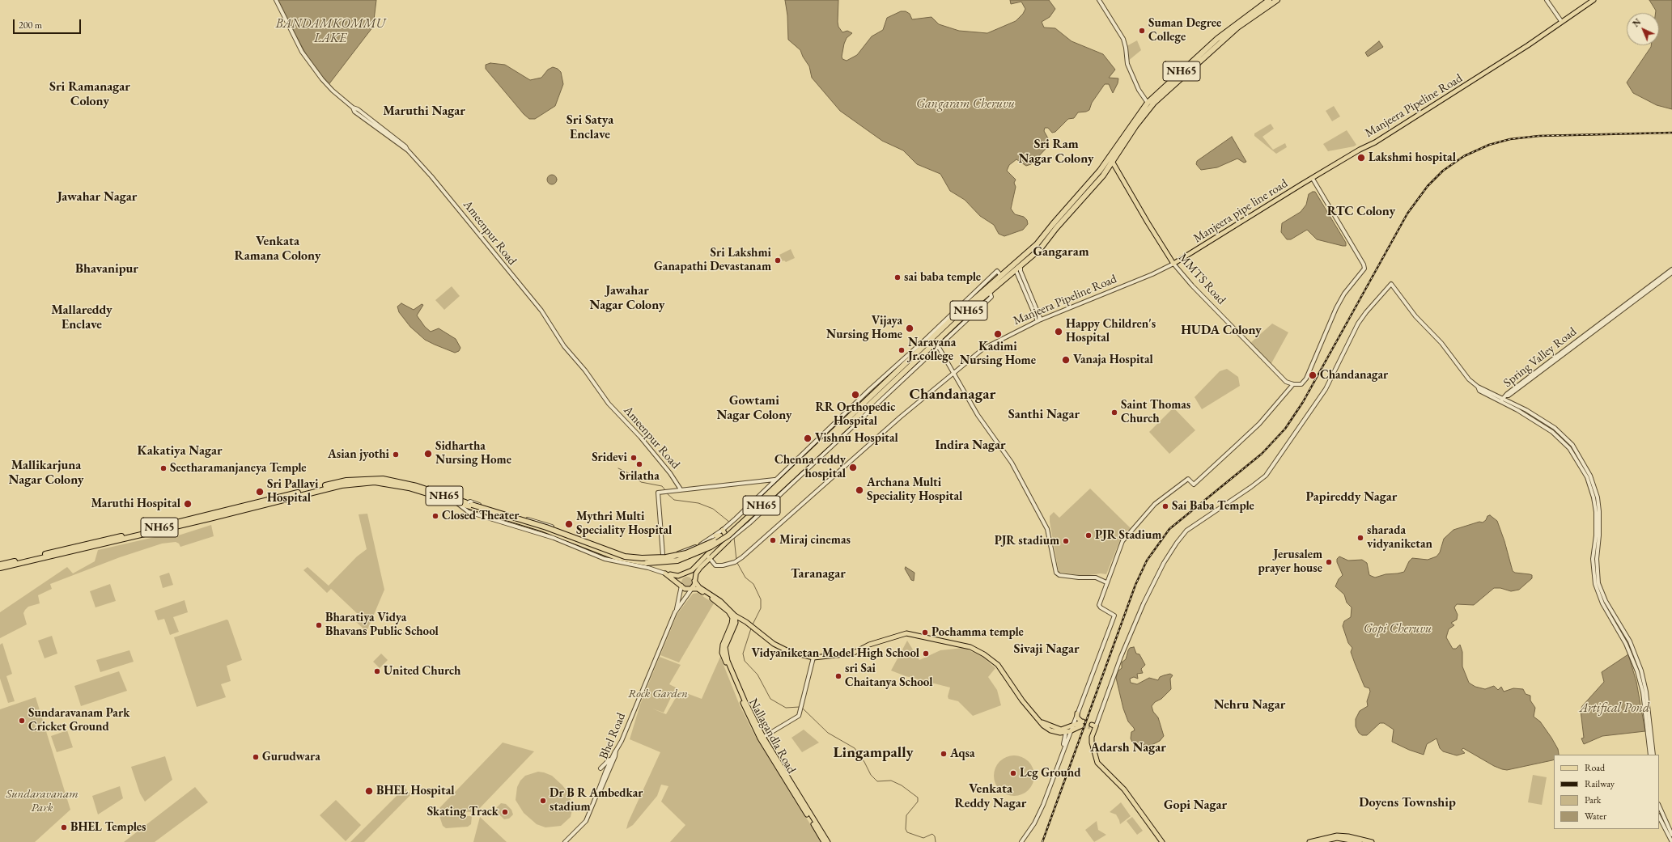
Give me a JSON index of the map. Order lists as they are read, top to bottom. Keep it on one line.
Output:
{"streets":{"highway":["NH65"],"main road":["Manjeera Pipeline Road","Manjeera pipe line road","MMTS Road","Nallagandla Road"],"street":["Ameenpur Road","Spring Valley Road","Bhel Road"]},"crossings":[["NH65","MMTS Road"],["Manjeera Pipeline Road","Manjeera pipe line road"],["Manjeera Pipeline Road","MMTS Road"],["Manjeera pipe line road","MMTS Road"]],"districts":["Sri Ramanagar Colony","Maruthi Nagar","Sri Satya Enclave","Sri Ram Nagar Colony","Jawahar Nagar","RTC Colony","Venkata Ramana Colony","Gangaram","Bhavanipur","Jawahar Nagar Colony","Mallareddy Enclave","HUDA Colony","Chandanagar","Gowtami Nagar Colony","Santhi Nagar","Indira Nagar","Kakatiya Nagar","Mallikarjuna Nagar Colony","Papireddy Nagar","Taranagar","Sivaji Nagar","Nehru Nagar","Adarsh Nagar","Lingampally","Venkata Reddy Nagar","Doyens Township","Gopi Nagar"],"water":["BANDAMKOMMU LAKE","Gangaram Cheruvu","Gopi Cheruvu","Artifical Pond"],"parks":["Rock Garden","Sundaravanam Park"],"places":["Suman Degree College","Lakshmi hospital","Sri Lakshmi Ganapathi Devastanam","sai baba temple","Vijaya Nursing Home","Happy Children's Hospital","Kadimi Nursing Home","Narayana Jr.college","Vanaja Hospital","Chandanagar","RR Orthopedic Hospital","Saint Thomas Church","Vishnu Hospital","Sidhartha Nursing Home","Asian jyothi","Sridevi","Srilatha","Chenna reddy hospital","Seetharamanjaneya Temple","Archana Multi Speciality Hospital","Sri Pallavi Hospital","Maruthi Hospital","Sai Baba Temple","Closed Theater","Mythri Multi Speciality Hospital","PJR Stadium","sharada vidyaniketan","Miraj cinemas","PJR stadium","Jerusalem prayer house","Bharatiya Vidya Bhavans Public School","Pochamma temple","Vidyaniketan Model High School","United Church","sri Sai Chaitanya School","Sundaravanam Park Cricket Ground","Aqsa","Gurudwara","Lcg Ground","BHEL Hospital","Dr B R Ambedkar stadium","Skating Track","BHEL Temples"],"legend":["Road","Railway","Park","Water"],"scale_bar":"200 m","north":"top left"}
